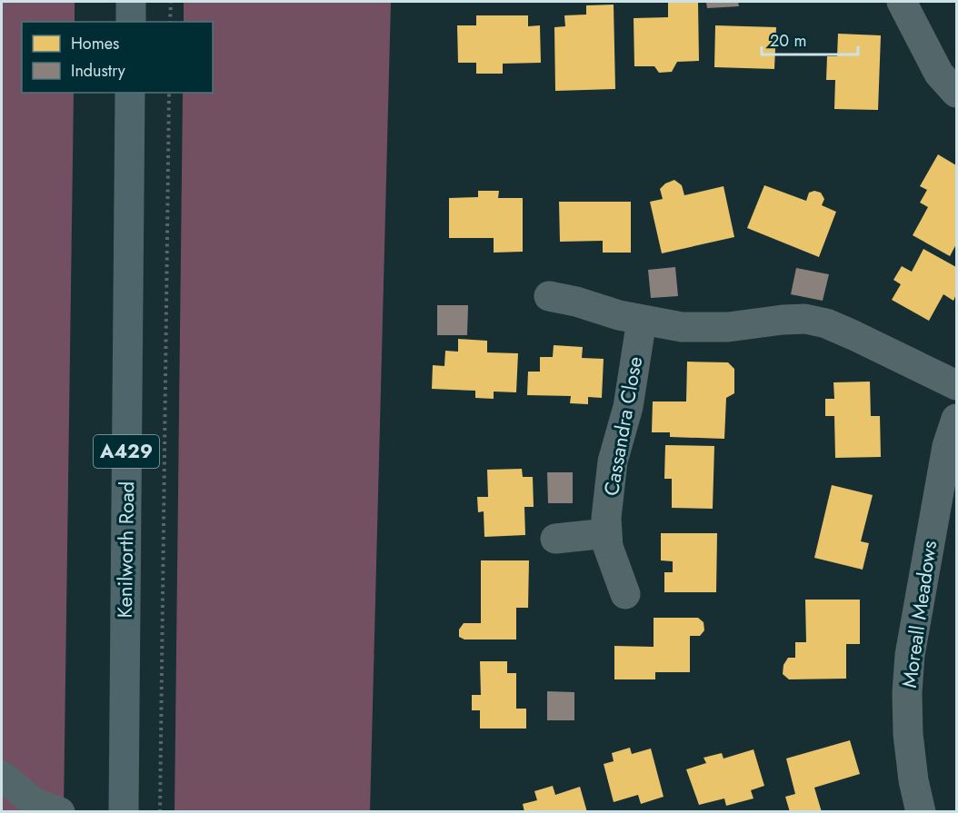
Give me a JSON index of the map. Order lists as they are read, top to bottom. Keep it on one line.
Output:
{"streets":{"main road":["A429","Kenilworth Road"],"street":["Cassandra Close","Moreall Meadows"]},"legend":["Homes","Industry"],"scale_bar":"20 m"}
